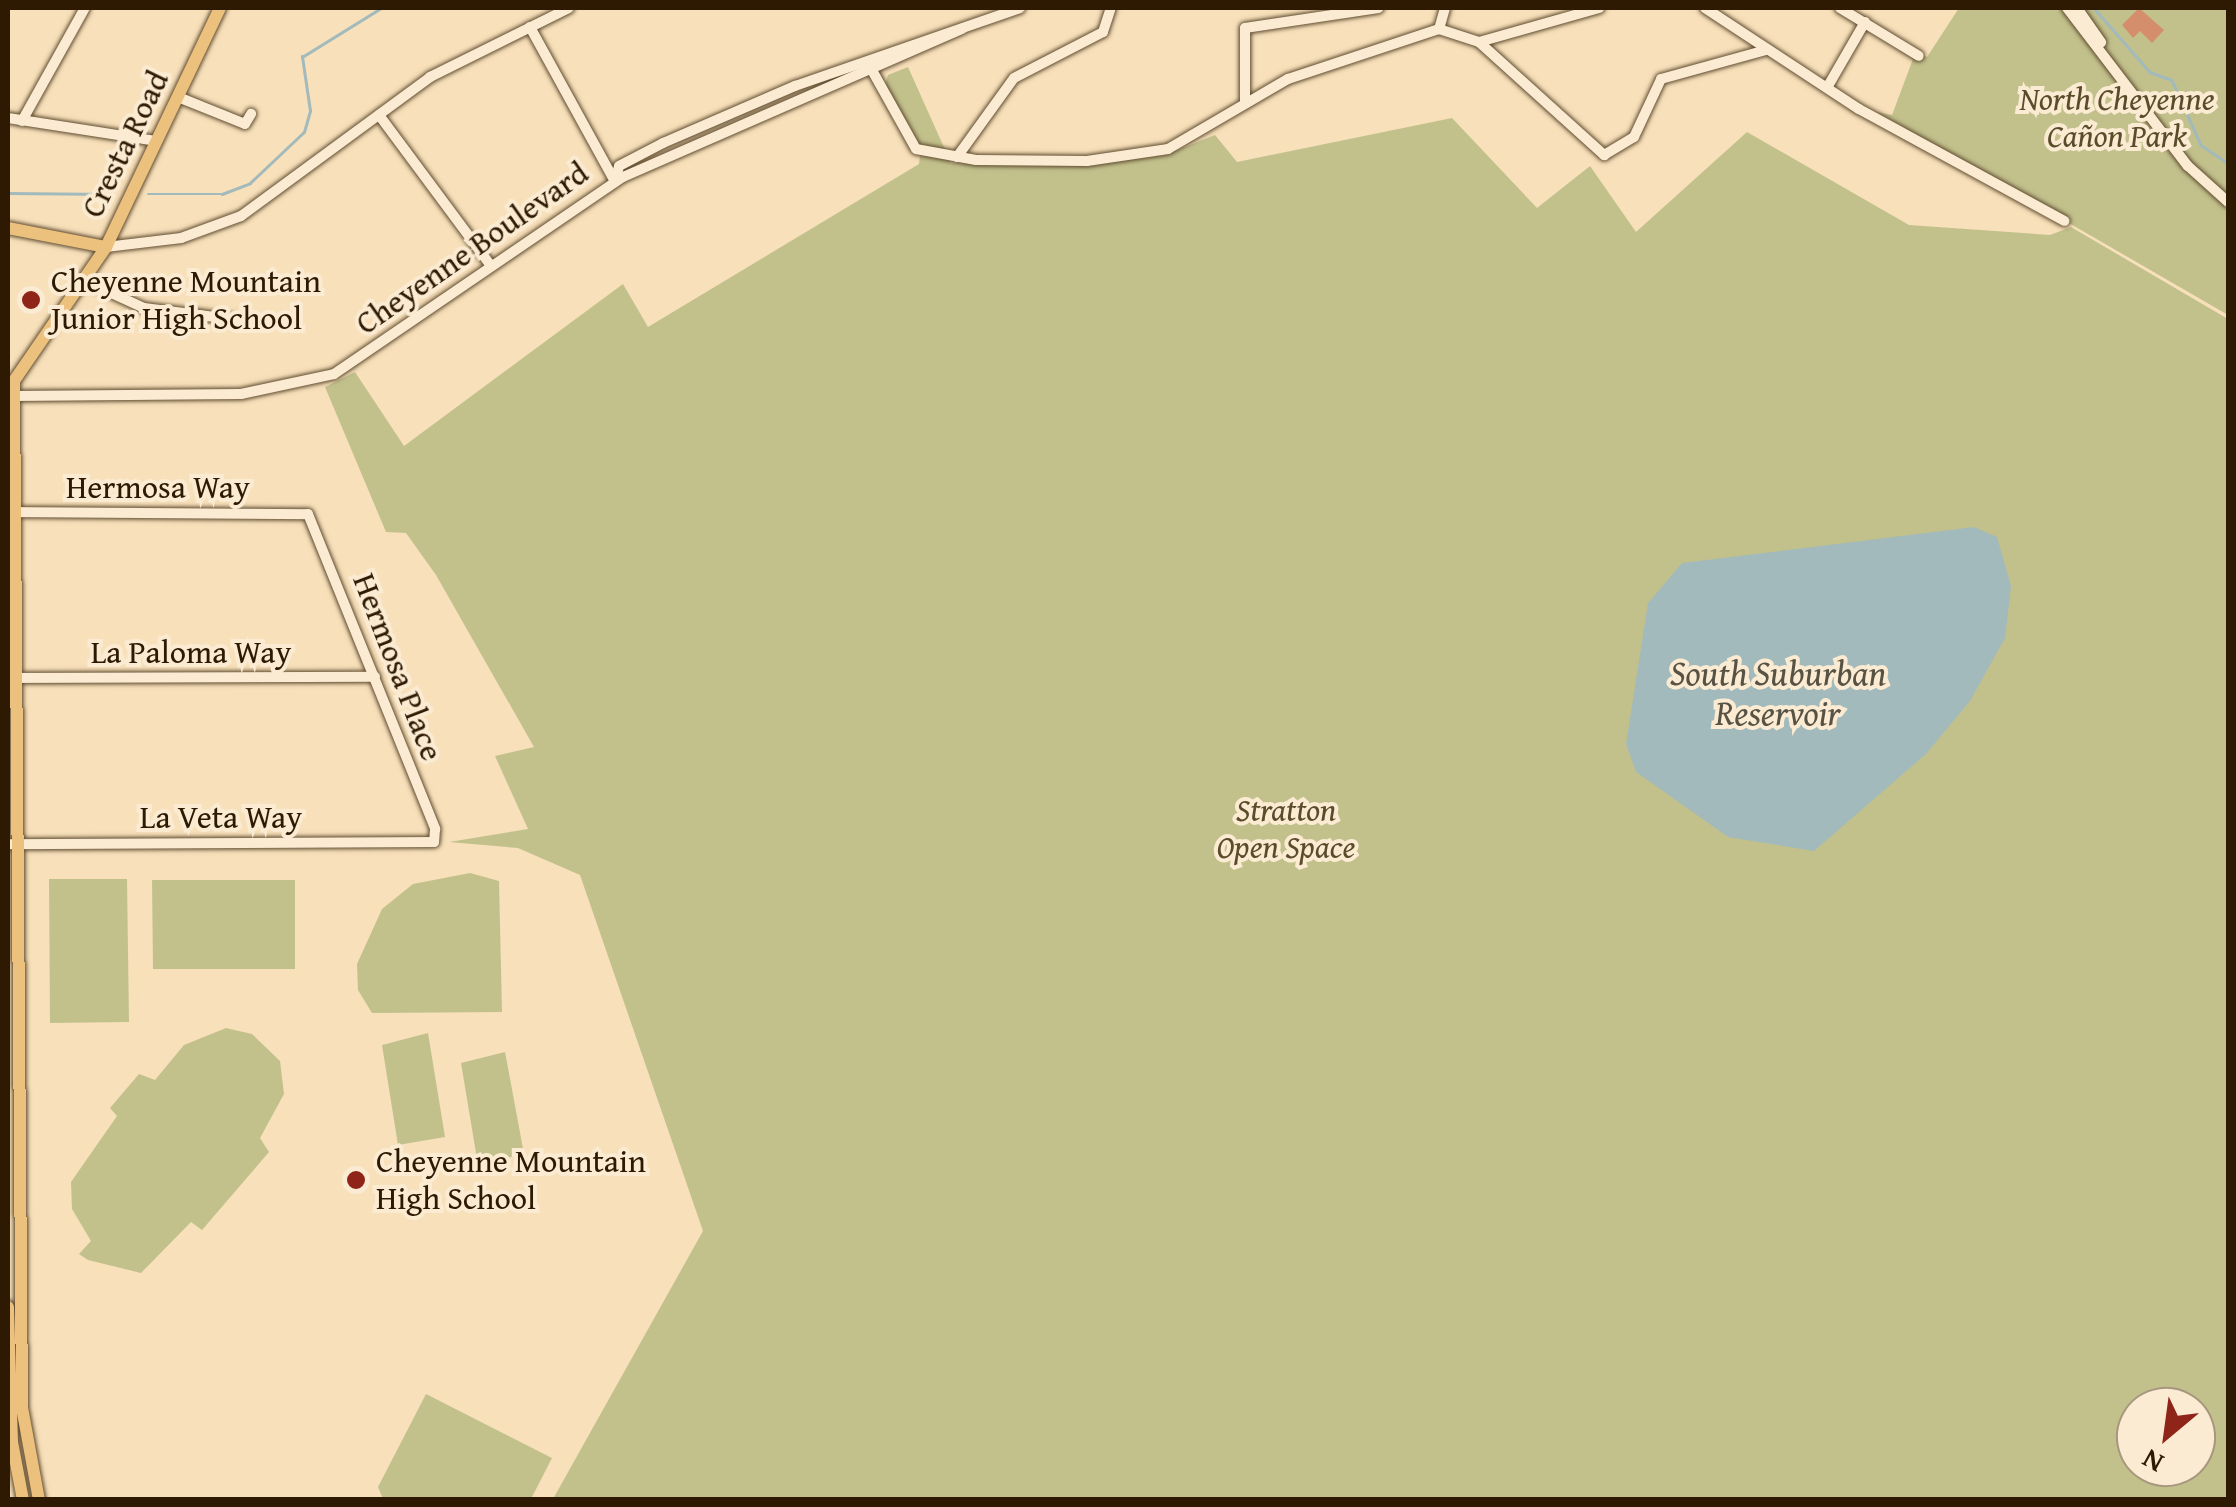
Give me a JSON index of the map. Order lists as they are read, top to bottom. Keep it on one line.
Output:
{"streets":{"main road":["Cresta Road"],"street":["Cheyenne Boulevard","Hermosa Way","La Paloma Way","Hermosa Place","La Veta Way"]},"crossings":[["Cresta Road","Cheyenne Boulevard"],["Cresta Road","Hermosa Way"],["Cresta Road","La Paloma Way"],["Cresta Road","La Veta Way"],["Hermosa Way","Hermosa Place"],["La Paloma Way","Hermosa Place"],["Hermosa Place","La Veta Way"]],"water":["South Suburban Reservoir"],"parks":["North Cheyenne Cañon Park","Stratton Open Space"],"places":["Cheyenne Mountain Junior High School","Cheyenne Mountain High School"],"north":"bottom left"}
